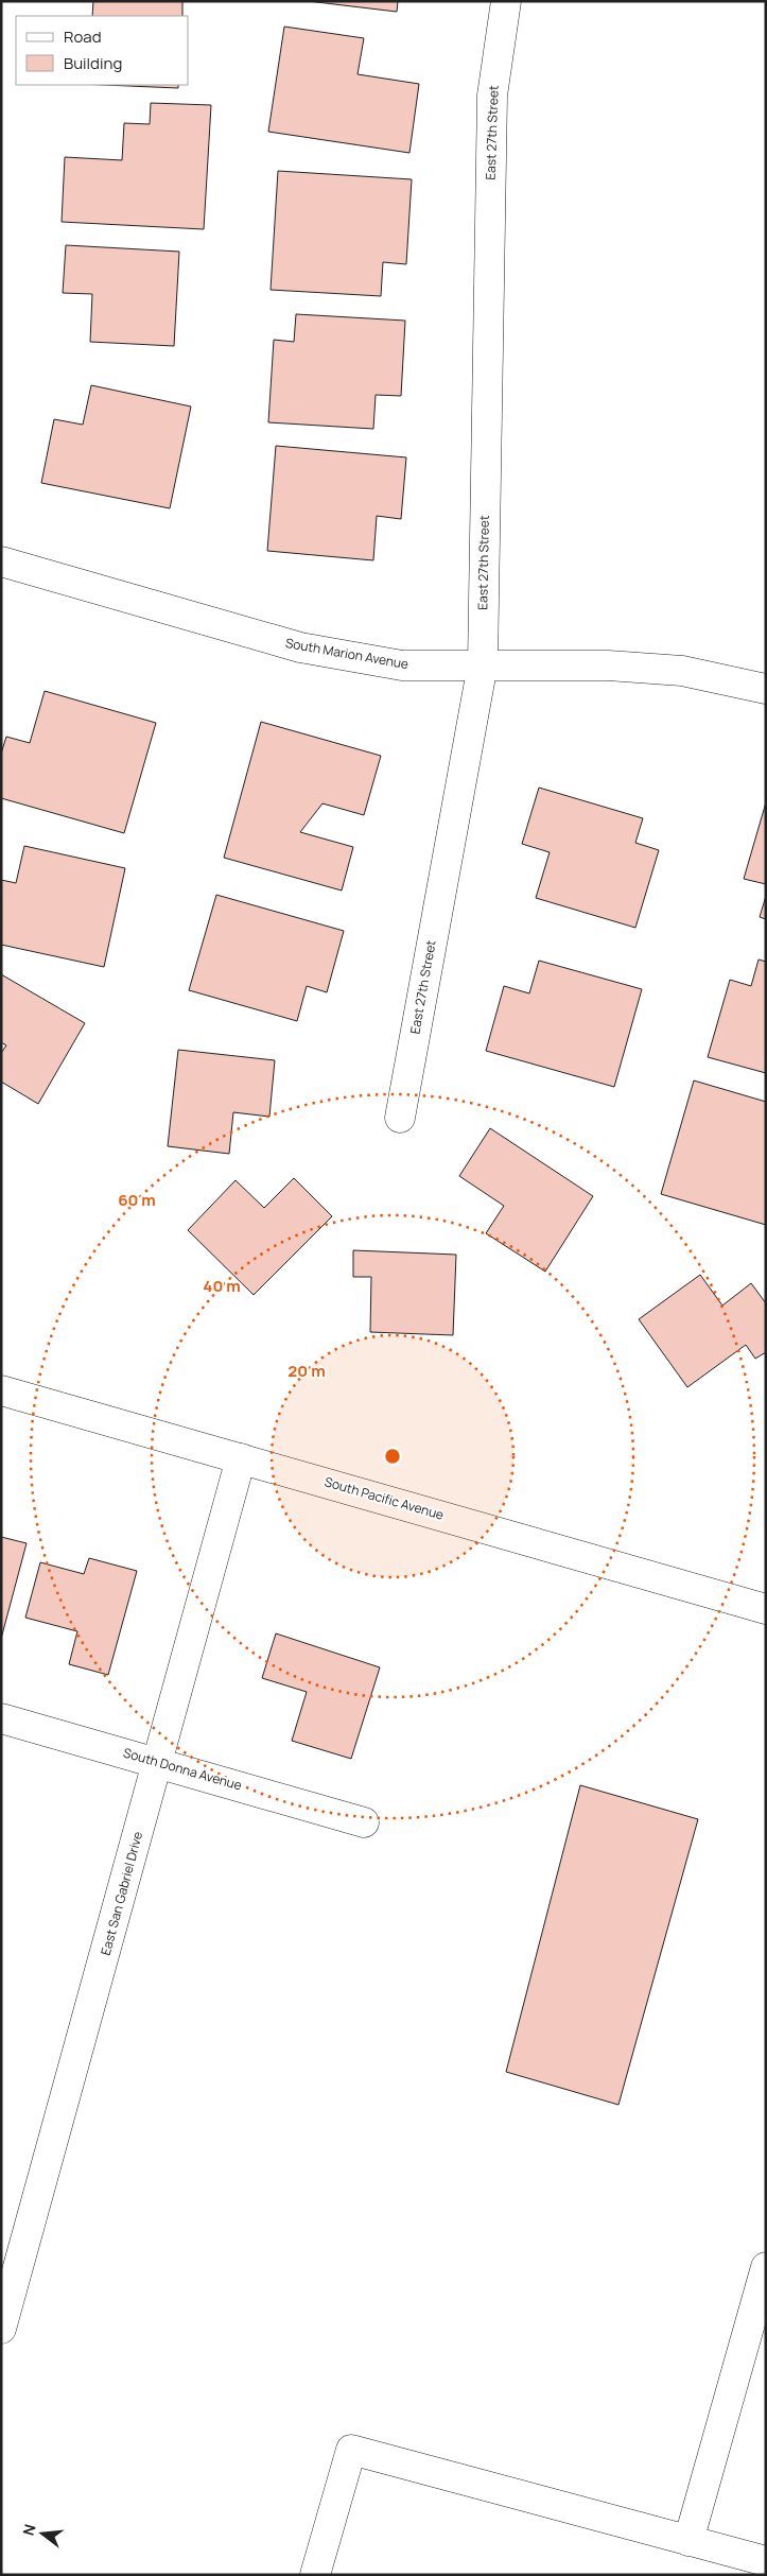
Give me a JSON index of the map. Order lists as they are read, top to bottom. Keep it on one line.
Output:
{"streets":{"street":["East 27th Street","South Marion Avenue","South Pacific Avenue","South Donna Avenue","East San Gabriel Drive"]},"crossings":[["East 27th Street","South Marion Avenue"],["South Pacific Avenue","East San Gabriel Drive"],["South Donna Avenue","East San Gabriel Drive"]],"legend":["Road","Building"],"north":"left","rings":["60 m","40 m","20 m"]}
